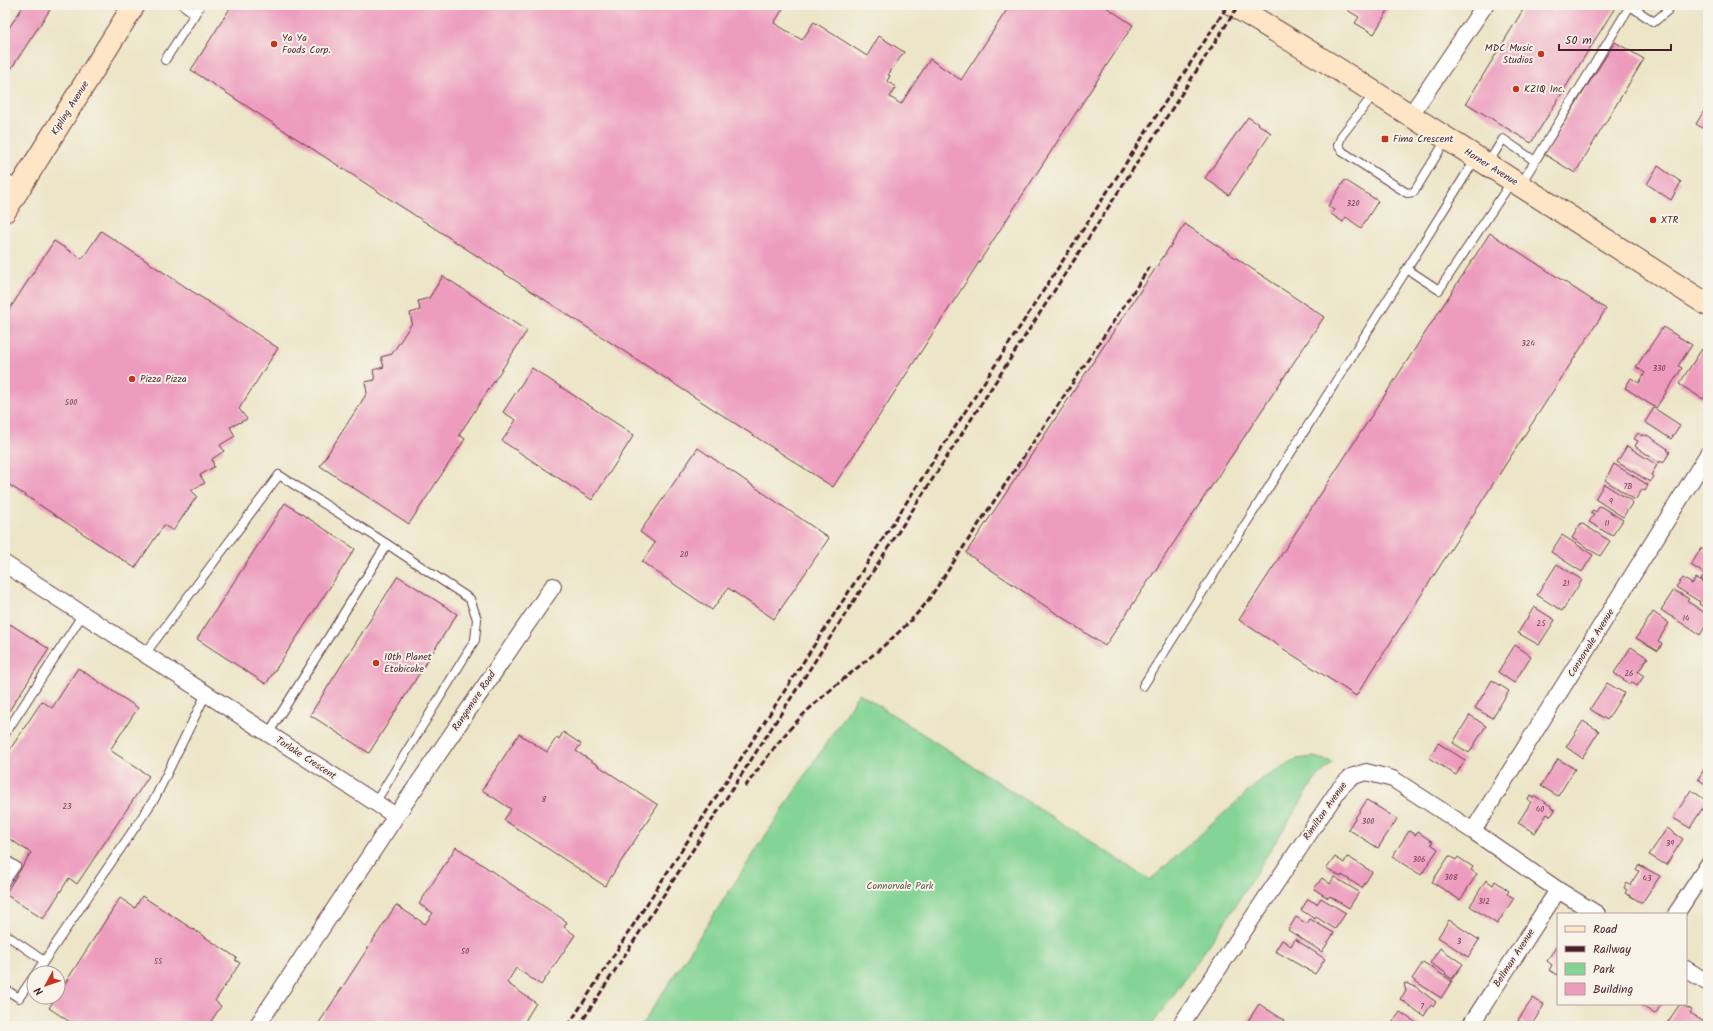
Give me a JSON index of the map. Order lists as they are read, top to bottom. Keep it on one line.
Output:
{"streets":{"main road":["Kipling Avenue","Horner Avenue"],"street":["Connorvale Avenue","Rangemore Road","Torlake Crescent","Rimilton Avenue","Bellman Avenue"]},"crossings":[["Connorvale Avenue","Rimilton Avenue"],["Rangemore Road","Torlake Crescent"],["Rimilton Avenue","Bellman Avenue"]],"parks":["Connorvale Park"],"places":{"other":["Ya Ya Foods Corp.","MDC Music Studios","KZIQ Inc.","XTR","Pizza Pizza","10th Planet Etobicoke"],"transit":["Fima Crescent"]},"house_numbers":["320","324","330","500","7B","9","11","20","21","14","25","26","8","23","40","300","39","306","308","43","312","3","50","55","7"],"legend":["Road","Railway","Park","Building"],"scale_bar":"50 m","north":"bottom left"}
